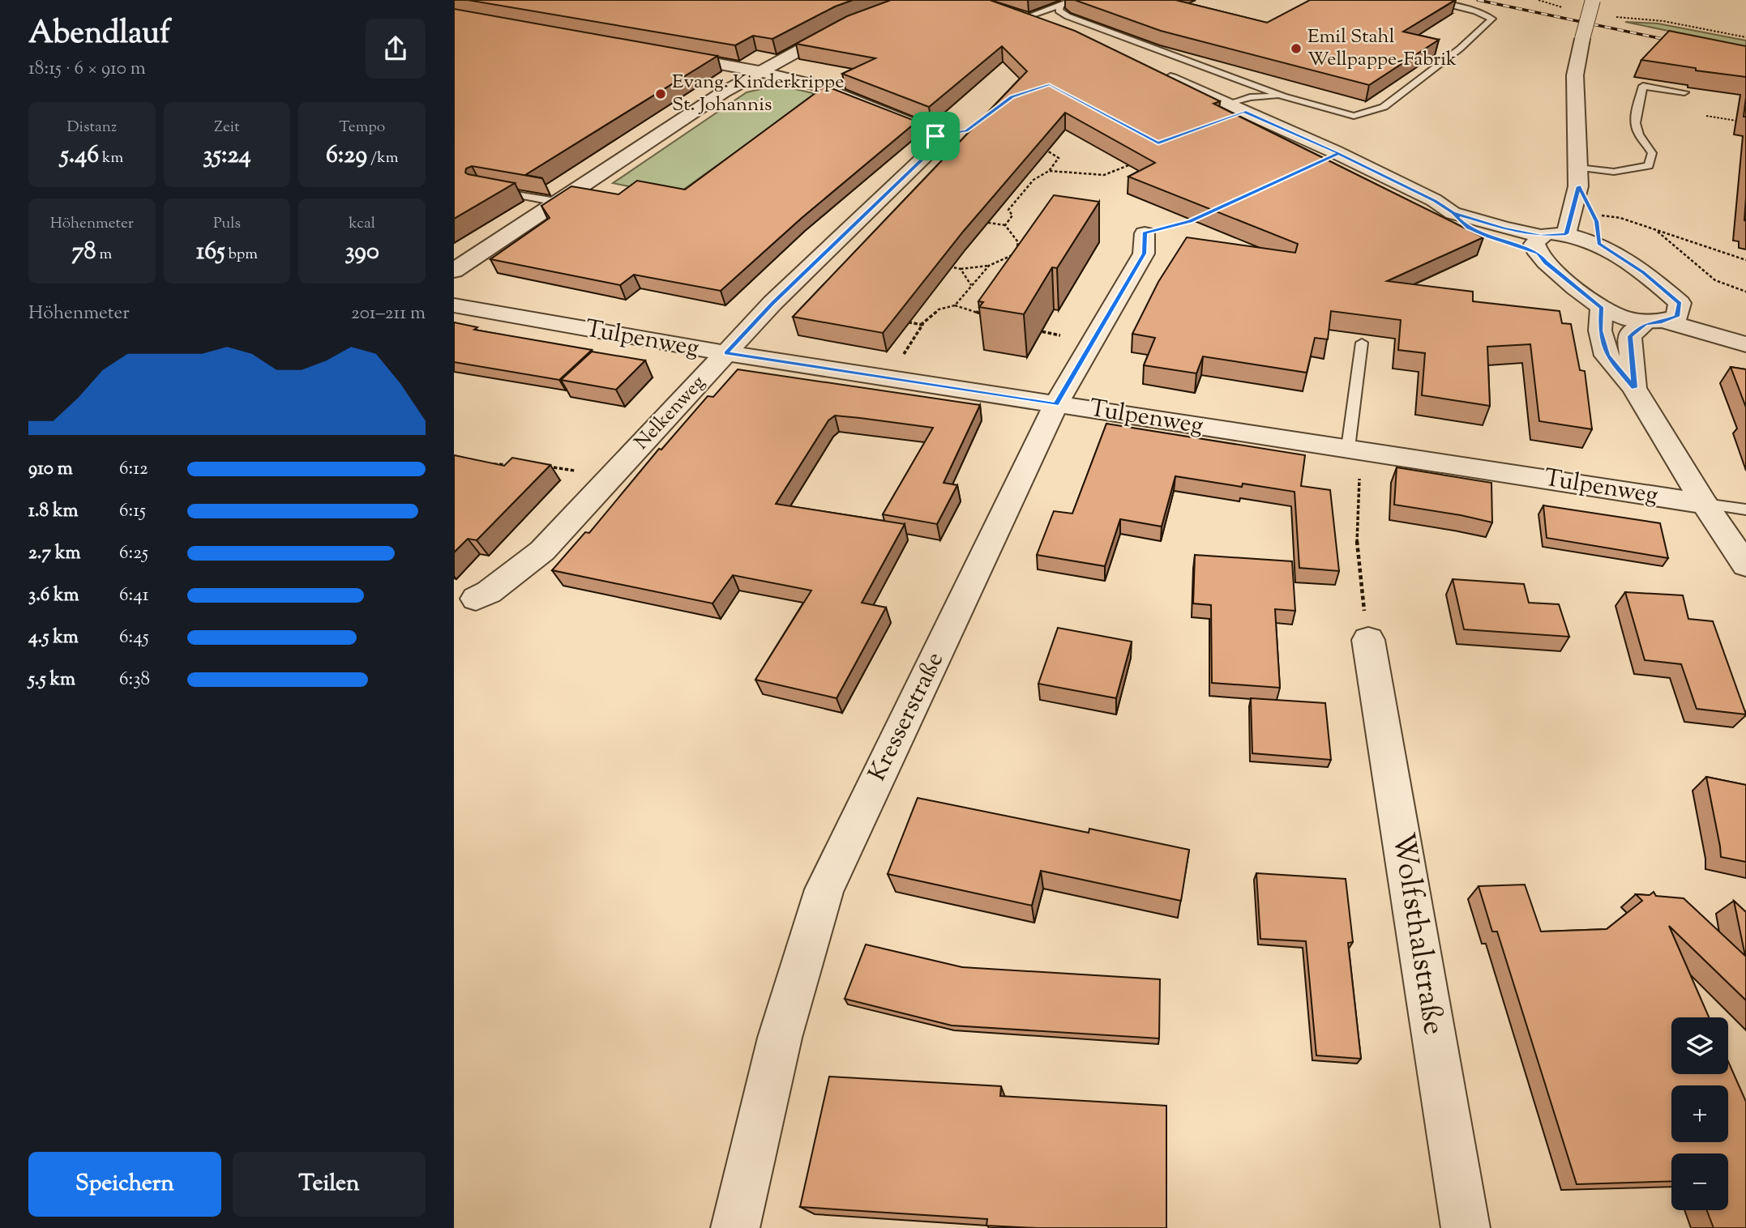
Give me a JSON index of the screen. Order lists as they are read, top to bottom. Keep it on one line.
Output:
{"streets":{"street":["Tulpenweg","Nelkenweg","Kresserstraße","Wolfsthalstraße"]},"crossings":[["Tulpenweg","Nelkenweg"],["Tulpenweg","Kresserstraße"]],"places":["Emil Stahl Wellpappe-Fabrik","Evang. Kinderkrippe St. Johannis"],"page":{"heading":["Abendlauf","18:15 · 6 × 910 m"],"stats":[["Distanz","5.46 km"],["Zeit","35:24"],["Tempo","6:29 /km"],["Höhenmeter","78 m"],["Puls","165 bpm"],["kcal","390"]],"chart":["Höhenmeter","201–211 m"],"list":[{"name":"910 m","note":"6:12"},{"name":"1.8 km","note":"6:15"},{"name":"2.7 km","note":"6:25"},{"name":"3.6 km","note":"6:41"},{"name":"4.5 km","note":"6:45"},{"name":"5.5 km","note":"6:38"}],"map_buttons":["+","−"],"buttons":["Speichern","Teilen"]}}
